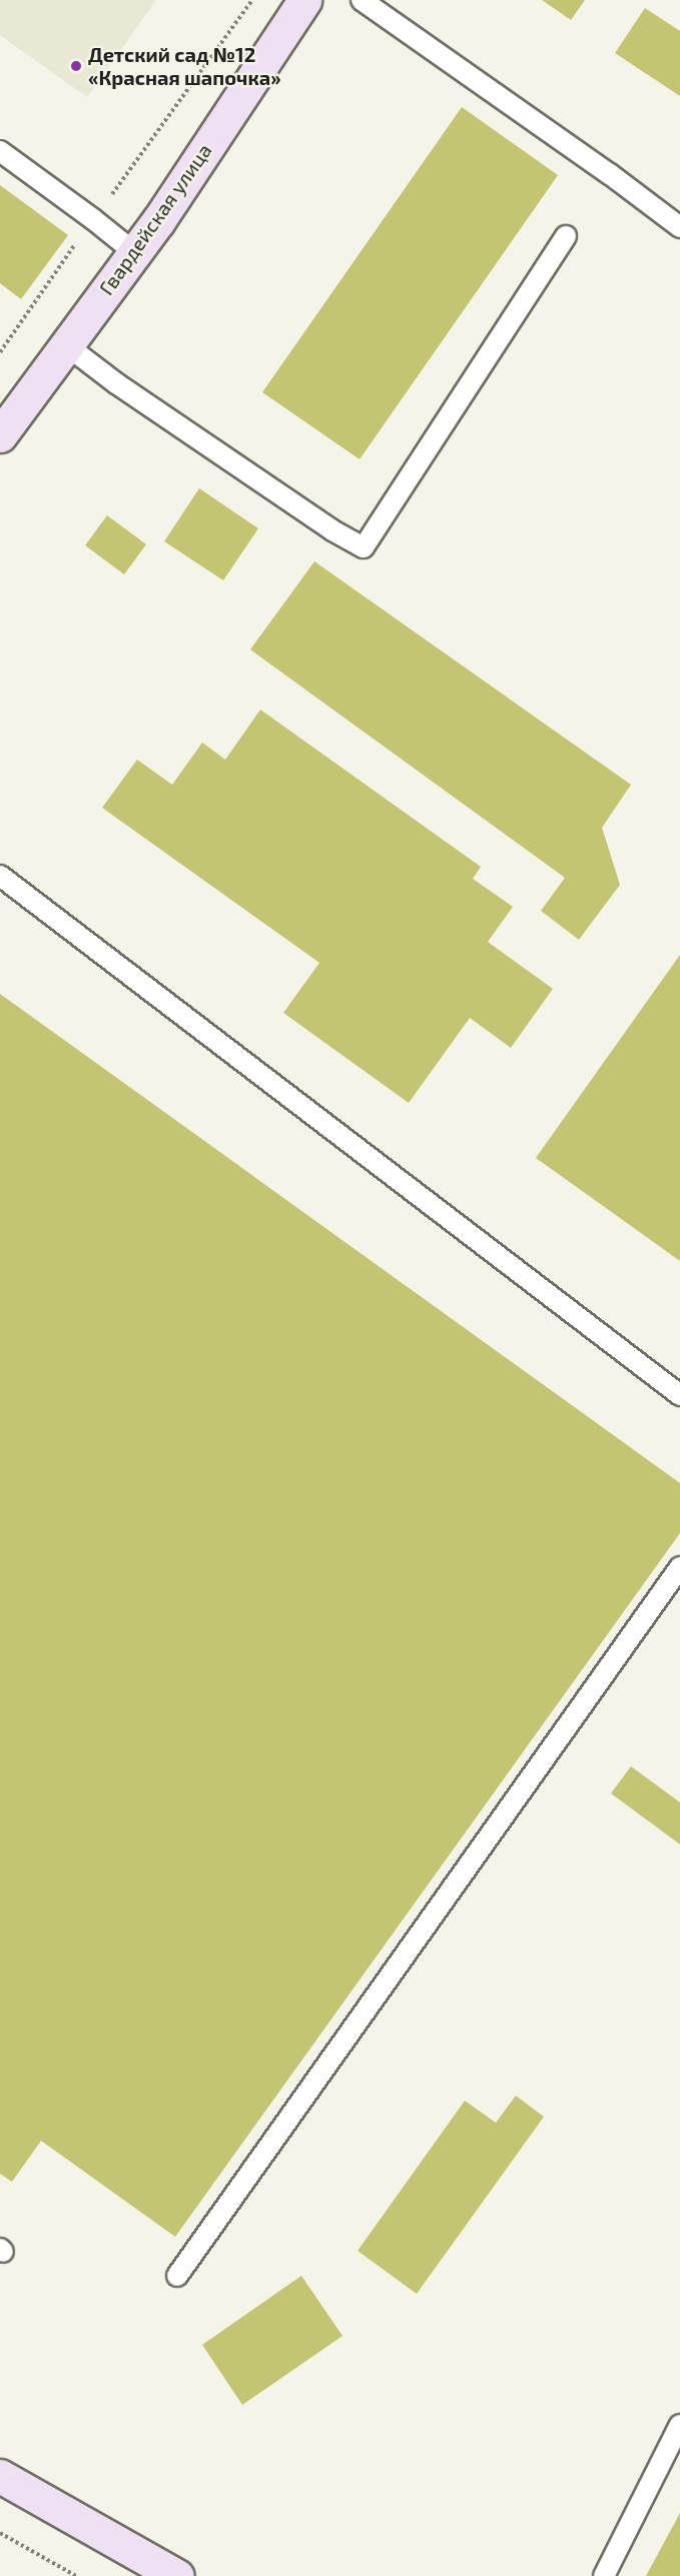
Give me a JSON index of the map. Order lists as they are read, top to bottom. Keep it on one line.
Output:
{"streets":{"street":["Гвардейская улица"]},"places":["Детский сад №12 «Красная шапочка»"]}
